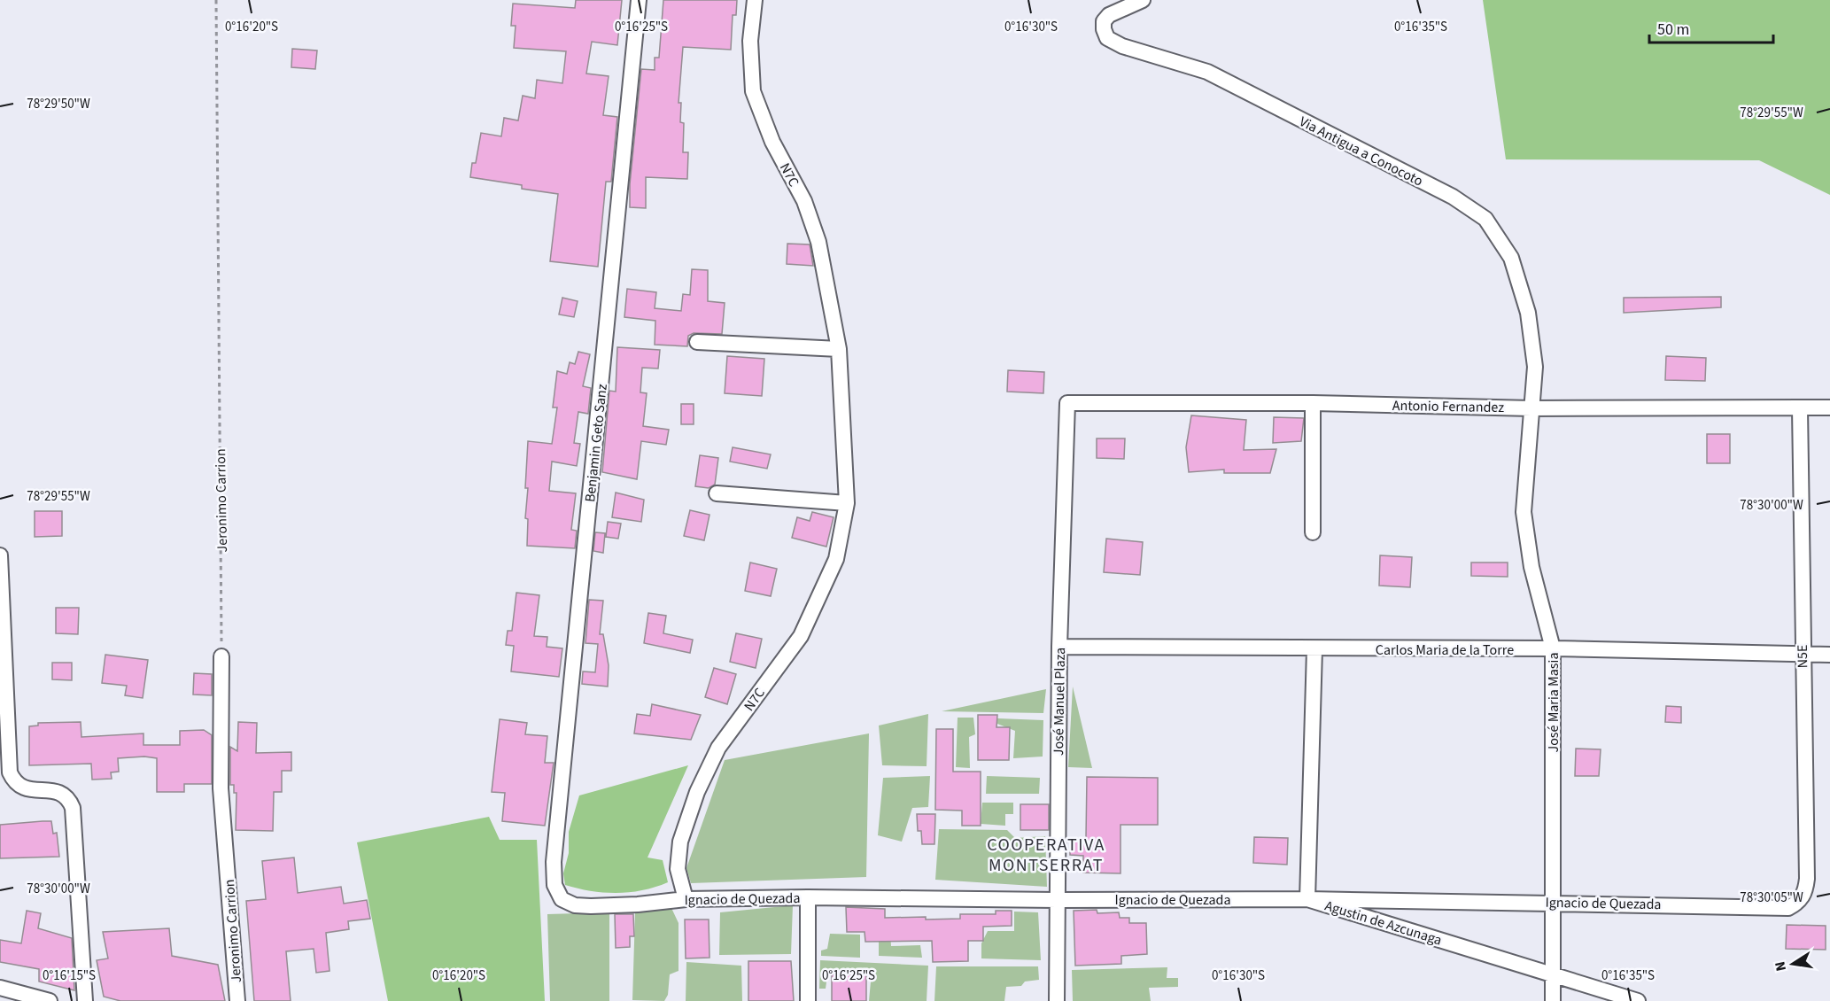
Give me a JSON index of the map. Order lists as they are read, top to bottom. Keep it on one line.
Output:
{"streets":{"street":["Via Antigua a Conocoto","N7C","Antonio Fernandez","Benjamin Geto Sanz","Jeronimo Carrion","Carlos Maria de la Torre","N5E","José Manuel Plaza","José Maria Masia","Ignacio de Quezada","Agustin de Azcunaga"]},"crossings":[["Via Antigua a Conocoto","Antonio Fernandez"],["Via Antigua a Conocoto","José Maria Masia"],["N7C","Ignacio de Quezada"],["Antonio Fernandez","N5E"],["Antonio Fernandez","José Manuel Plaza"],["Antonio Fernandez","José Maria Masia"],["Benjamin Geto Sanz","Ignacio de Quezada"],["Carlos Maria de la Torre","N5E"],["Carlos Maria de la Torre","José Manuel Plaza"],["Carlos Maria de la Torre","José Maria Masia"],["Carlos Maria de la Torre","Agustin de Azcunaga"],["N5E","Ignacio de Quezada"],["José Manuel Plaza","Ignacio de Quezada"],["José Maria Masia","Ignacio de Quezada"],["José Maria Masia","Agustin de Azcunaga"],["Ignacio de Quezada","Agustin de Azcunaga"]],"districts":["COOPERATIVA MONTSERRAT"],"scale_bar":"50 m","north":"left","coordinates":["0°16'20\"S","0°16'25\"S","0°16'30\"S","0°16'35\"S","78°29'50\"W","78°29'55\"W","78°30'00\"W","78°30'05\"W","0°16'15\"S"]}
